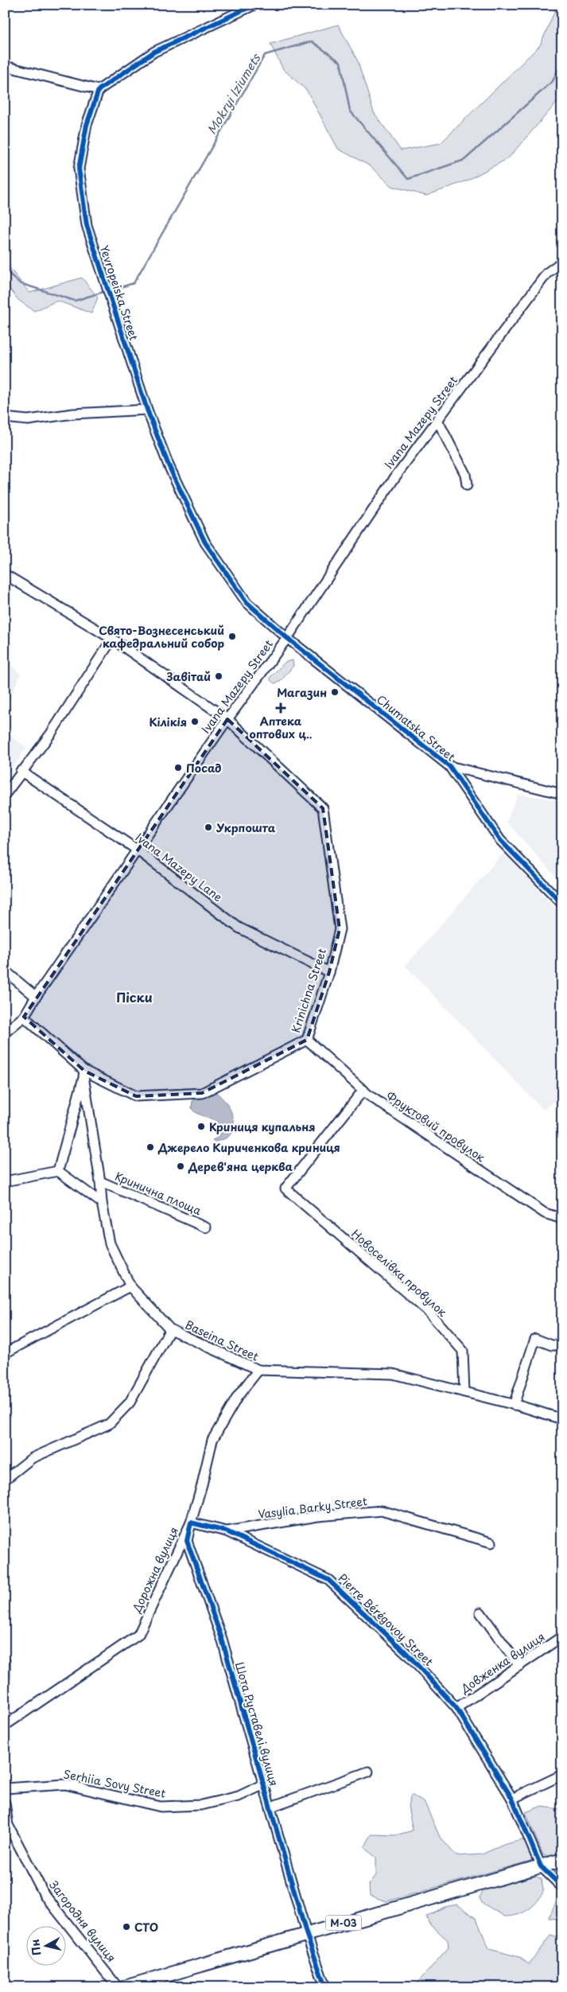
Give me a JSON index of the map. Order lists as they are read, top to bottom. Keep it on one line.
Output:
{"streets":{"highway":["М-03"],"street":["Yevropeiska Street","Ivana Mazepy Street","Chumatska Street","Ivana Mazepy Lane","Krinichna Street","Фруктовий провулок","Кринична площа","Новоселівка провулок","Baseina Street","Vasylia Barky Street","Дорожна вулиця","Pierre Bérégovoy Street","Довженка вулиця","Шота Руставелі вулиця","Serhiia Sovy Street","Загородня вулиця"]},"crossings":[["Yevropeiska Street","Ivana Mazepy Street"],["Yevropeiska Street","Chumatska Street"],["Ivana Mazepy Street","Chumatska Street"],["Ivana Mazepy Street","Ivana Mazepy Lane"],["Ivana Mazepy Street","Krinichna Street"],["Ivana Mazepy Lane","Krinichna Street"],["Krinichna Street","Фруктовий провулок"],["Krinichna Street","Кринична площа"],["Фруктовий провулок","Новоселівка провулок"],["Кринична площа","Baseina Street"],["Новоселівка провулок","Baseina Street"],["Baseina Street","Дорожна вулиця"],["Vasylia Barky Street","Pierre Bérégovoy Street"],["Дорожна вулиця","Pierre Bérégovoy Street"],["Дорожна вулиця","Шота Руставелі вулиця"],["Pierre Bérégovoy Street","Довженка вулиця"],["Pierre Bérégovoy Street","Шота Руставелі вулиця"],["Pierre Bérégovoy Street","М-03"],["Шота Руставелі вулиця","Serhiia Sovy Street"],["Шота Руставелі вулиця","М-03"]],"districts":["Піски"],"water":["Mokryi Iziumets"],"places":{"other":["Свято-Вознесенський кафедральний собор","Завітай","Магазин","Кілікія","Посад","Укрпошта","Криниця купальня","Джерело Кириченкова криниця","Дерев'яна церква","СТО"],"health":["Аптека оптових ц‥"]},"north":"left"}
